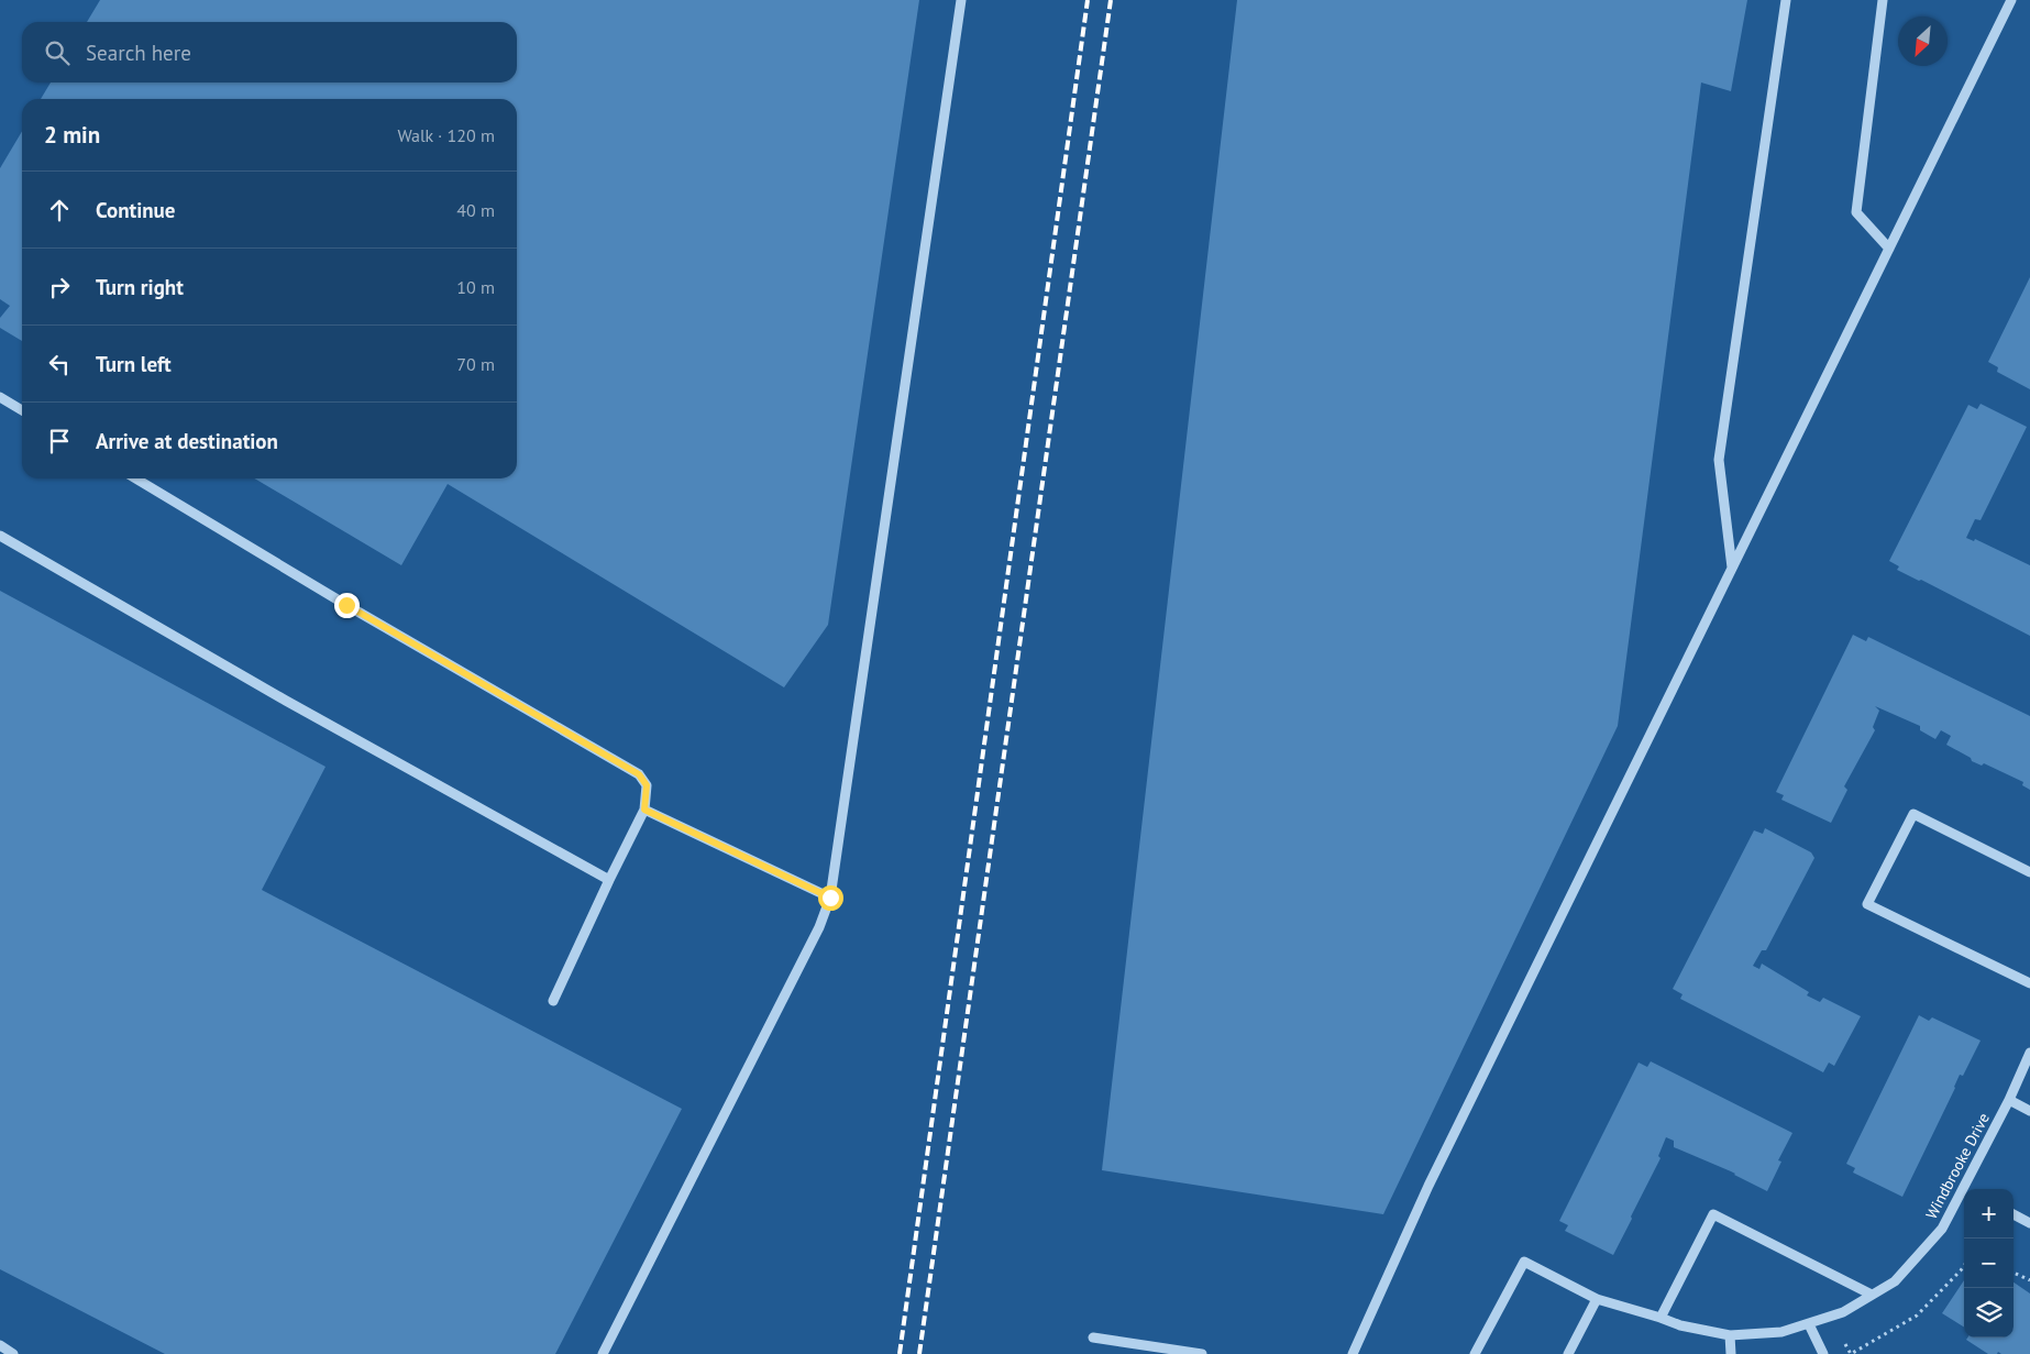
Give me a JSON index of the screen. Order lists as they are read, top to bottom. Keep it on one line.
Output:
{"streets":{"street":["Windbrooke Drive"]},"north":"bottom left","page":{"search":"Search here","heading":["2 min","Walk · 120 m"],"list":[["Continue","40 m"],["Turn right","10 m"],["Turn left","70 m"],"Arrive at destination"],"map_buttons":["+","−"]}}
